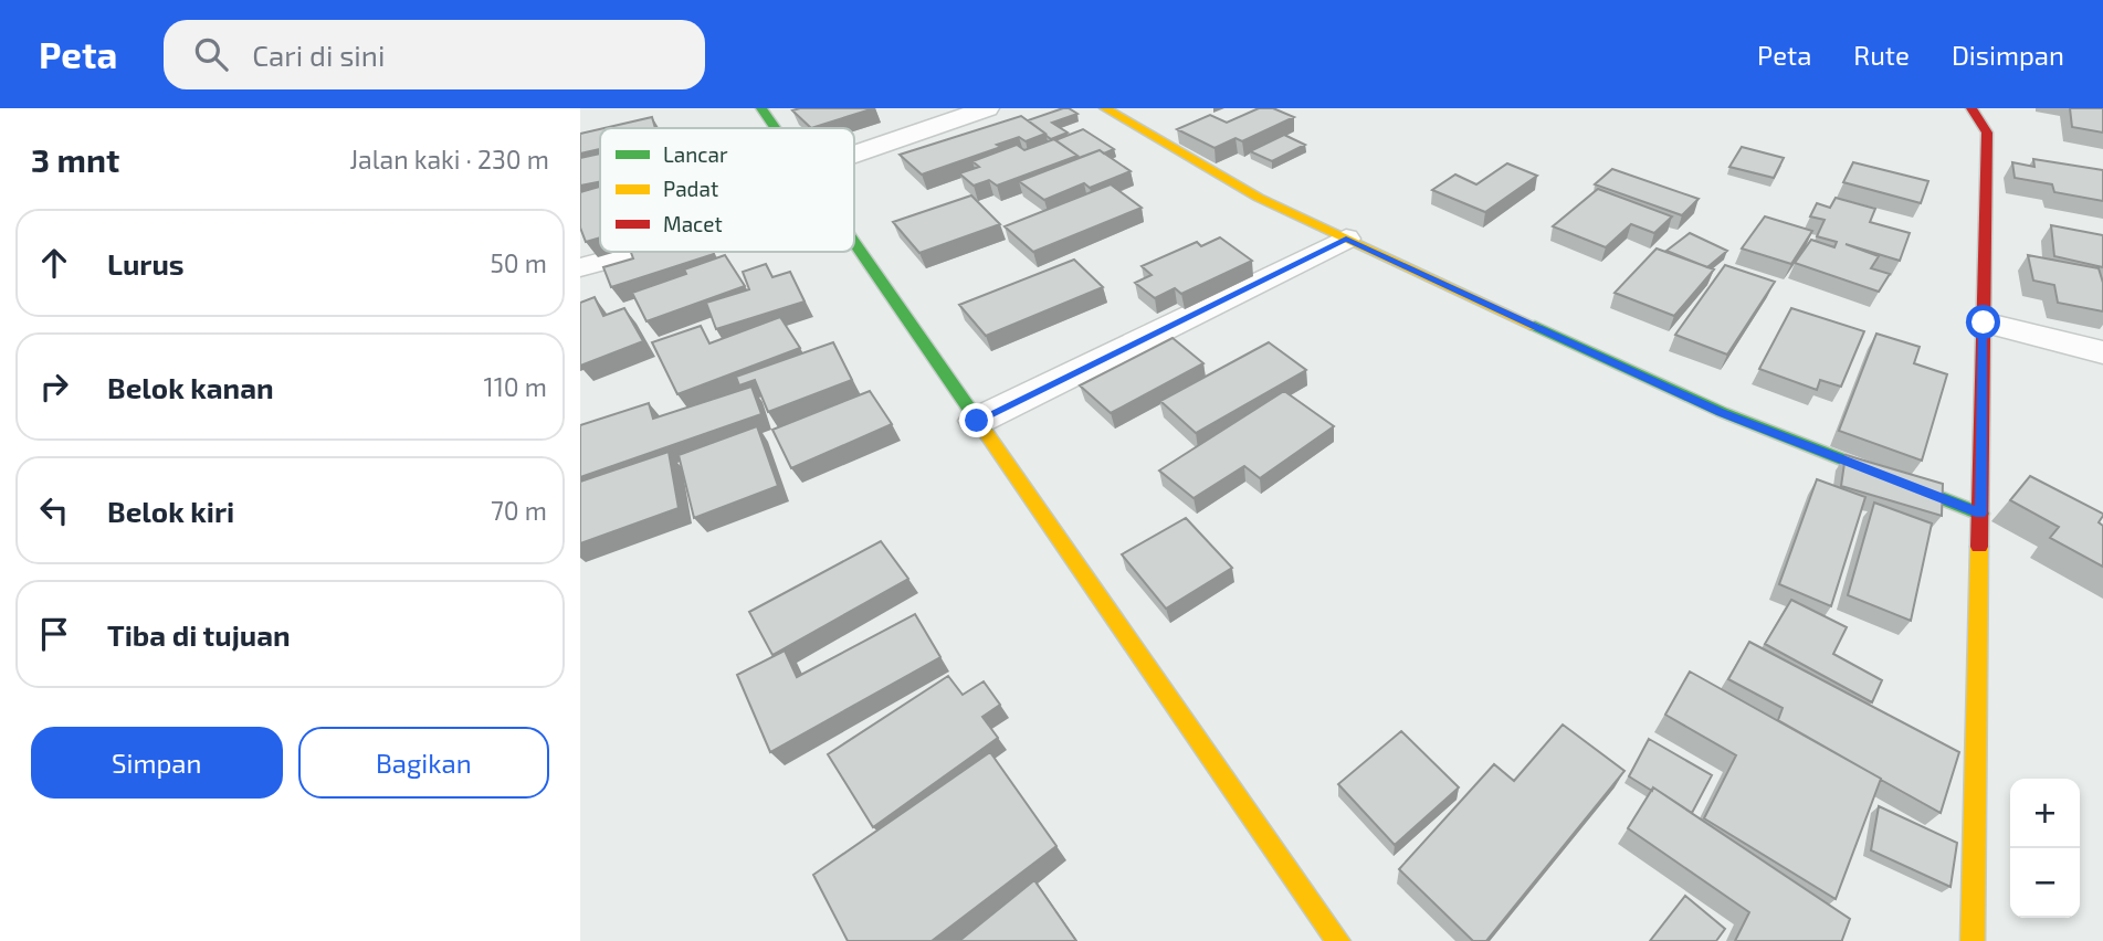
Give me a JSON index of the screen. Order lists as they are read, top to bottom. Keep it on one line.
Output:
{"legend":["Lancar","Padat","Macet"],"page":{"header":"Peta","search":"Cari di sini","nav":["Peta","Rute","Disimpan"],"heading":["3 mnt","Jalan kaki · 230 m"],"list":[["Lurus","50 m"],["Belok kanan","110 m"],["Belok kiri","70 m"],"Tiba di tujuan"],"buttons":["Simpan","Bagikan"],"map_buttons":["+","−"]}}
